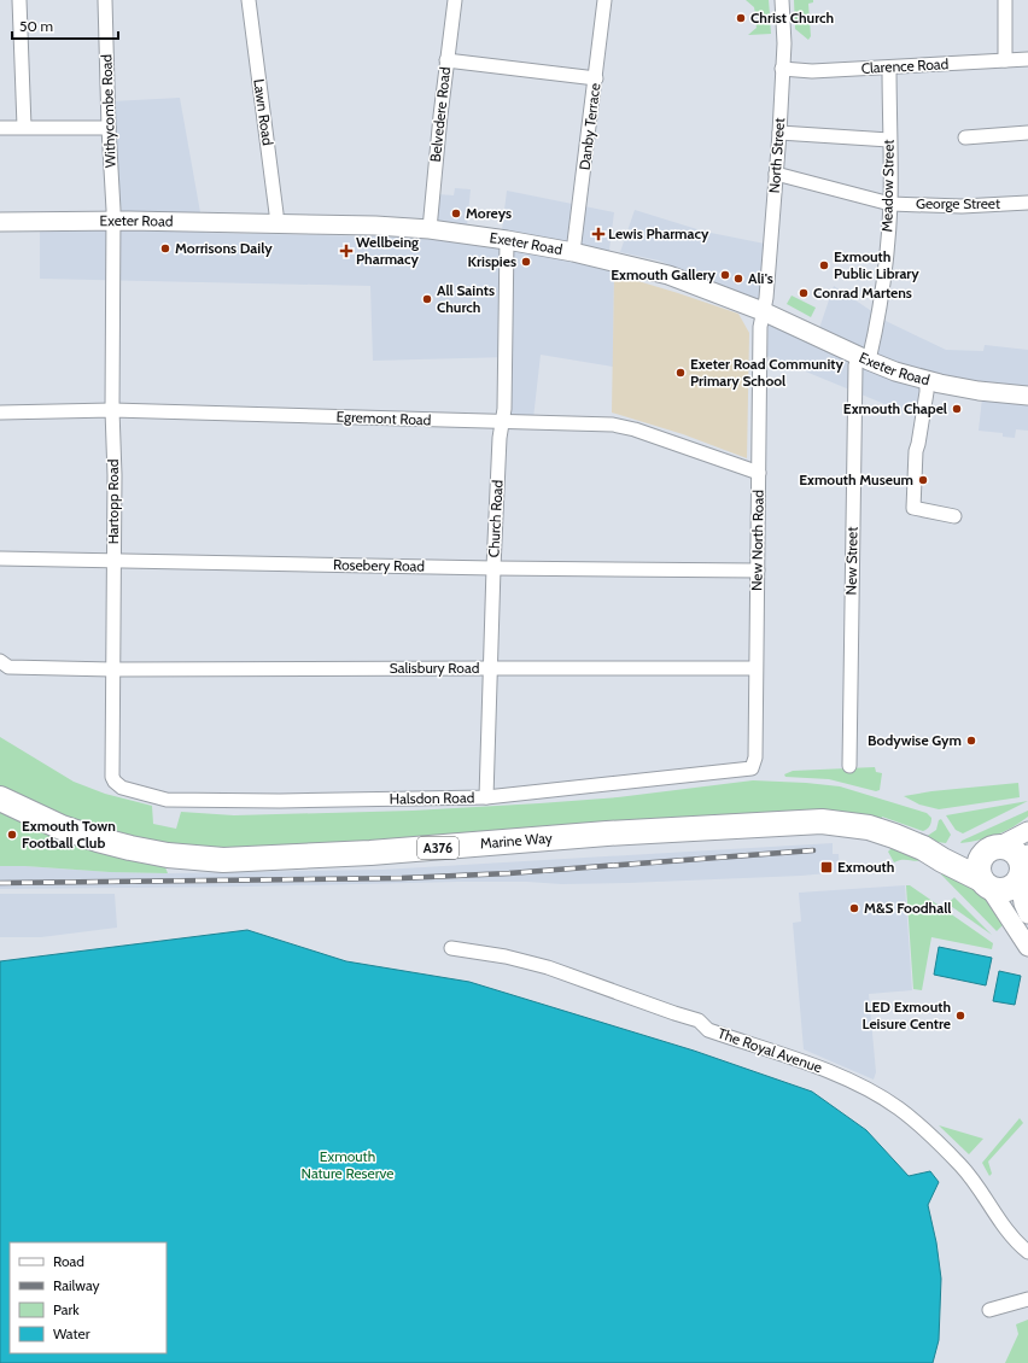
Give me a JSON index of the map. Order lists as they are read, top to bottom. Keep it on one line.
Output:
{"streets":{"highway":["Marine Way","A376"],"street":["Clarence Road","Withycombe Road","Lawn Road","Belvedere Road","Danby Terrace","North Street","Meadow Street","George Street","Exeter Road","Egremont Road","Hartopp Road","Church Road","New North Road","New Street","Rosebery Road","Salisbury Road","Halsdon Road","The Royal Avenue"]},"crossings":[["Clarence Road","North Street"],["Clarence Road","Meadow Street"],["Withycombe Road","Exeter Road"],["Withycombe Road","Hartopp Road"],["Lawn Road","Exeter Road"],["Belvedere Road","Exeter Road"],["Danby Terrace","Exeter Road"],["North Street","George Street"],["North Street","Exeter Road"],["North Street","New North Road"],["Meadow Street","George Street"],["Meadow Street","Exeter Road"],["Meadow Street","New Street"],["Exeter Road","Hartopp Road"],["Exeter Road","Church Road"],["Exeter Road","New North Road"],["Exeter Road","New Street"],["Egremont Road","Hartopp Road"],["Egremont Road","Church Road"],["Egremont Road","New North Road"],["Hartopp Road","Rosebery Road"],["Hartopp Road","Salisbury Road"],["Hartopp Road","Halsdon Road"],["Church Road","Rosebery Road"],["Church Road","Salisbury Road"],["Church Road","Halsdon Road"],["New North Road","Rosebery Road"],["New North Road","Salisbury Road"],["New North Road","Halsdon Road"],["Marine Way","A376"]],"parks":["Exmouth Nature Reserve"],"places":{"other":["Christ Church","Moreys","Morrisons Daily","Krispies","Exmouth Public Library","Exmouth Gallery","Ali's","Conrad Martens","All Saints Church","Exeter Road Community Primary School","Exmouth Chapel","Exmouth Museum","Bodywise Gym","Exmouth Town Football Club","M&S Foodhall","LED Exmouth Leisure Centre"],"health":["Lewis Pharmacy","Wellbeing Pharmacy"],"transit":["Exmouth"]},"legend":["Road","Railway","Park","Water"],"scale_bar":"50 m"}
